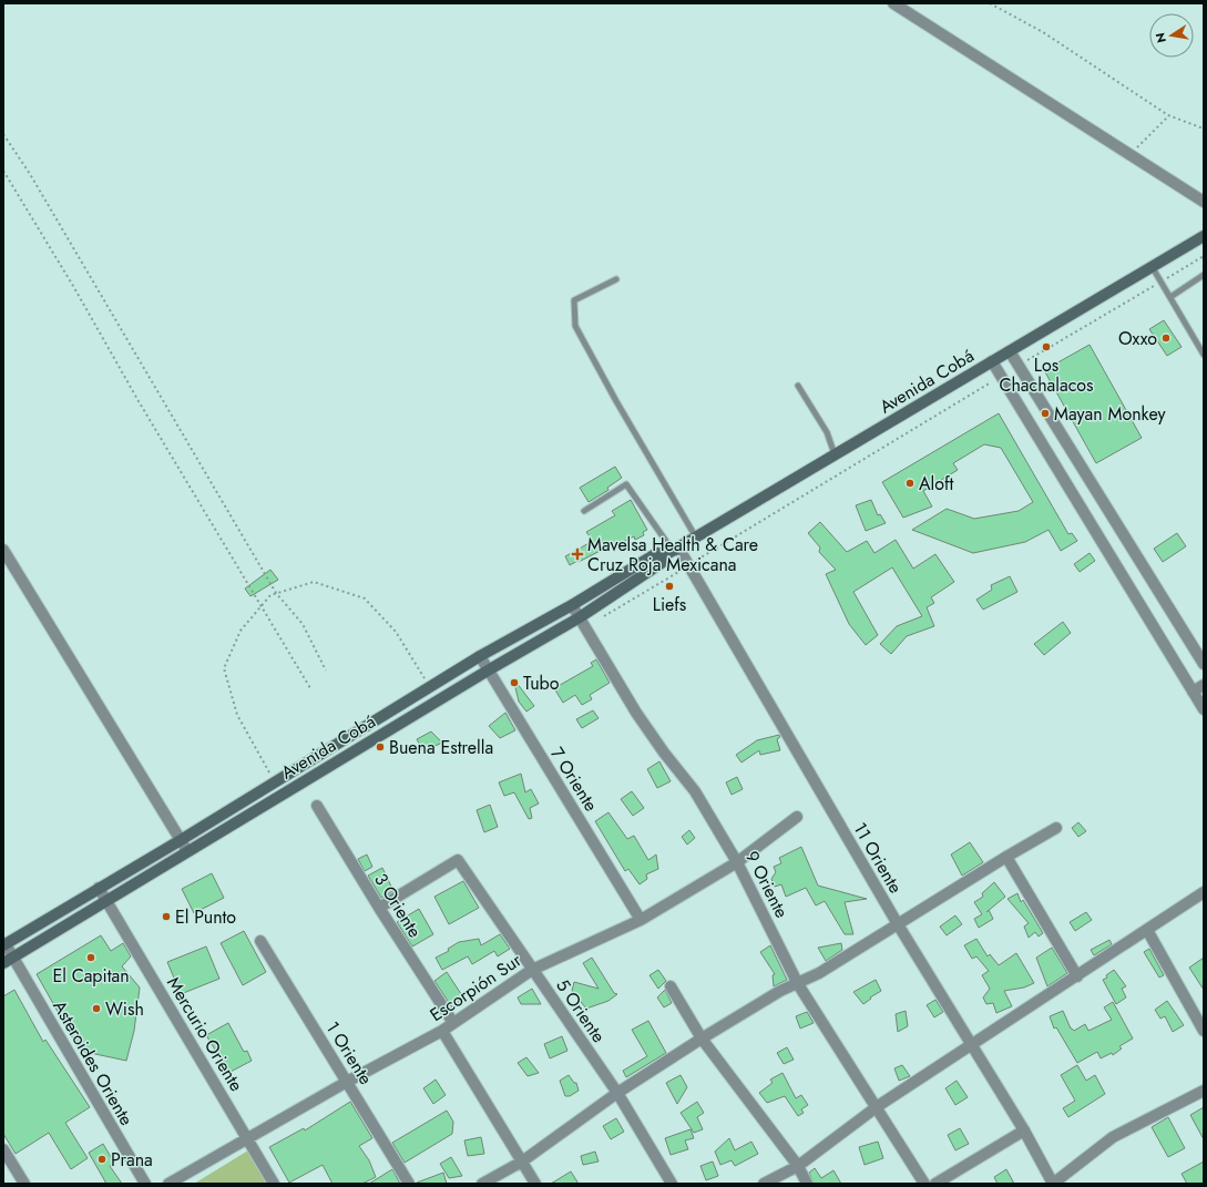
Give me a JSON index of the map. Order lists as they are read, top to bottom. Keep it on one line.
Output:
{"streets":{"main road":["Avenida Cobá"],"street":["7 Oriente","11 Oriente","9 Oriente","3 Oriente","Escorpión Sur","5 Oriente","Mercurio Oriente","1 Oriente","Asteroides Oriente"]},"crossings":[["Avenida Cobá","7 Oriente"],["Avenida Cobá","11 Oriente"],["Avenida Cobá","9 Oriente"],["Avenida Cobá","Mercurio Oriente"],["Avenida Cobá","Asteroides Oriente"],["7 Oriente","Escorpión Sur"],["9 Oriente","Escorpión Sur"],["3 Oriente","Escorpión Sur"],["3 Oriente","5 Oriente"],["Escorpión Sur","5 Oriente"],["Escorpión Sur","Mercurio Oriente"],["Escorpión Sur","1 Oriente"]],"places":{"other":["Oxxo","Los Chachalacos","Mayan Monkey","Aloft","Liefs","Tubo","Buena Estrella","El Punto","El Capitan","Wish","Prana"],"health":["Mavelsa Health & Care Cruz Roja Mexicana"]},"north":"left"}
